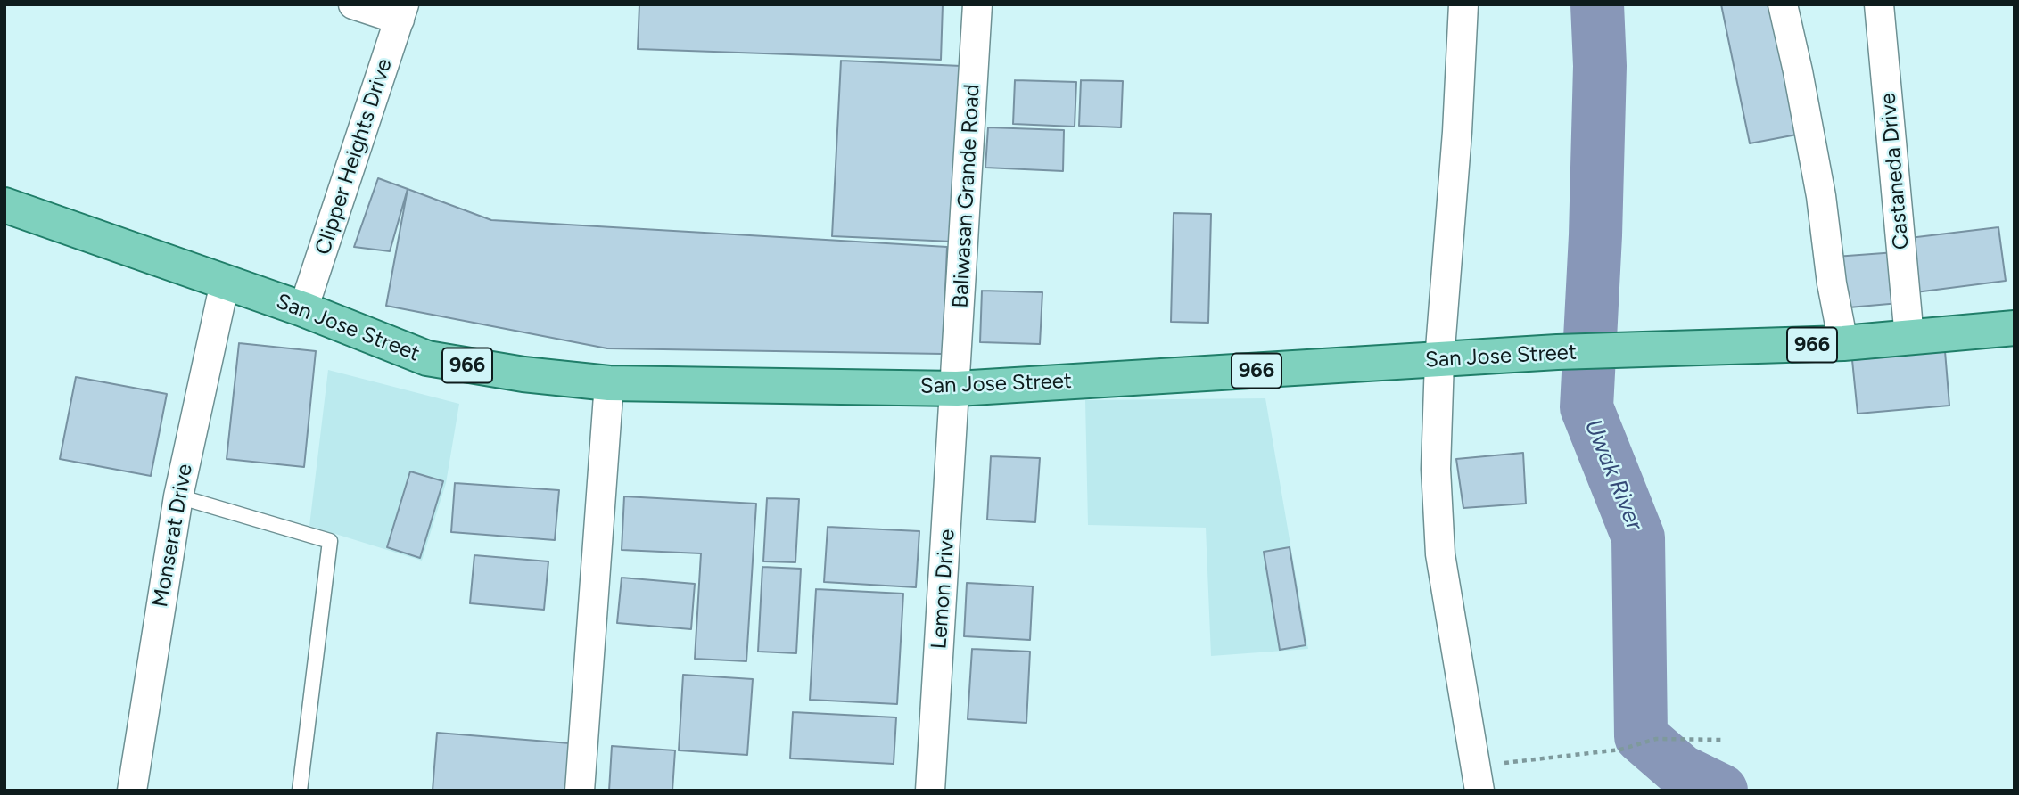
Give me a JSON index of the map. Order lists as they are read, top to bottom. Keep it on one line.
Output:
{"streets":{"main road":["San Jose Street","966"],"street":["Clipper Heights Drive","Castaneda Drive","Baliwasan Grande Road","Monserat Drive","Lemon Drive"]},"crossings":[["Clipper Heights Drive","San Jose Street"],["Castaneda Drive","San Jose Street"],["Baliwasan Grande Road","San Jose Street"],["Baliwasan Grande Road","Lemon Drive"],["San Jose Street","Monserat Drive"],["San Jose Street","Lemon Drive"]],"water":["Uwak River"]}
